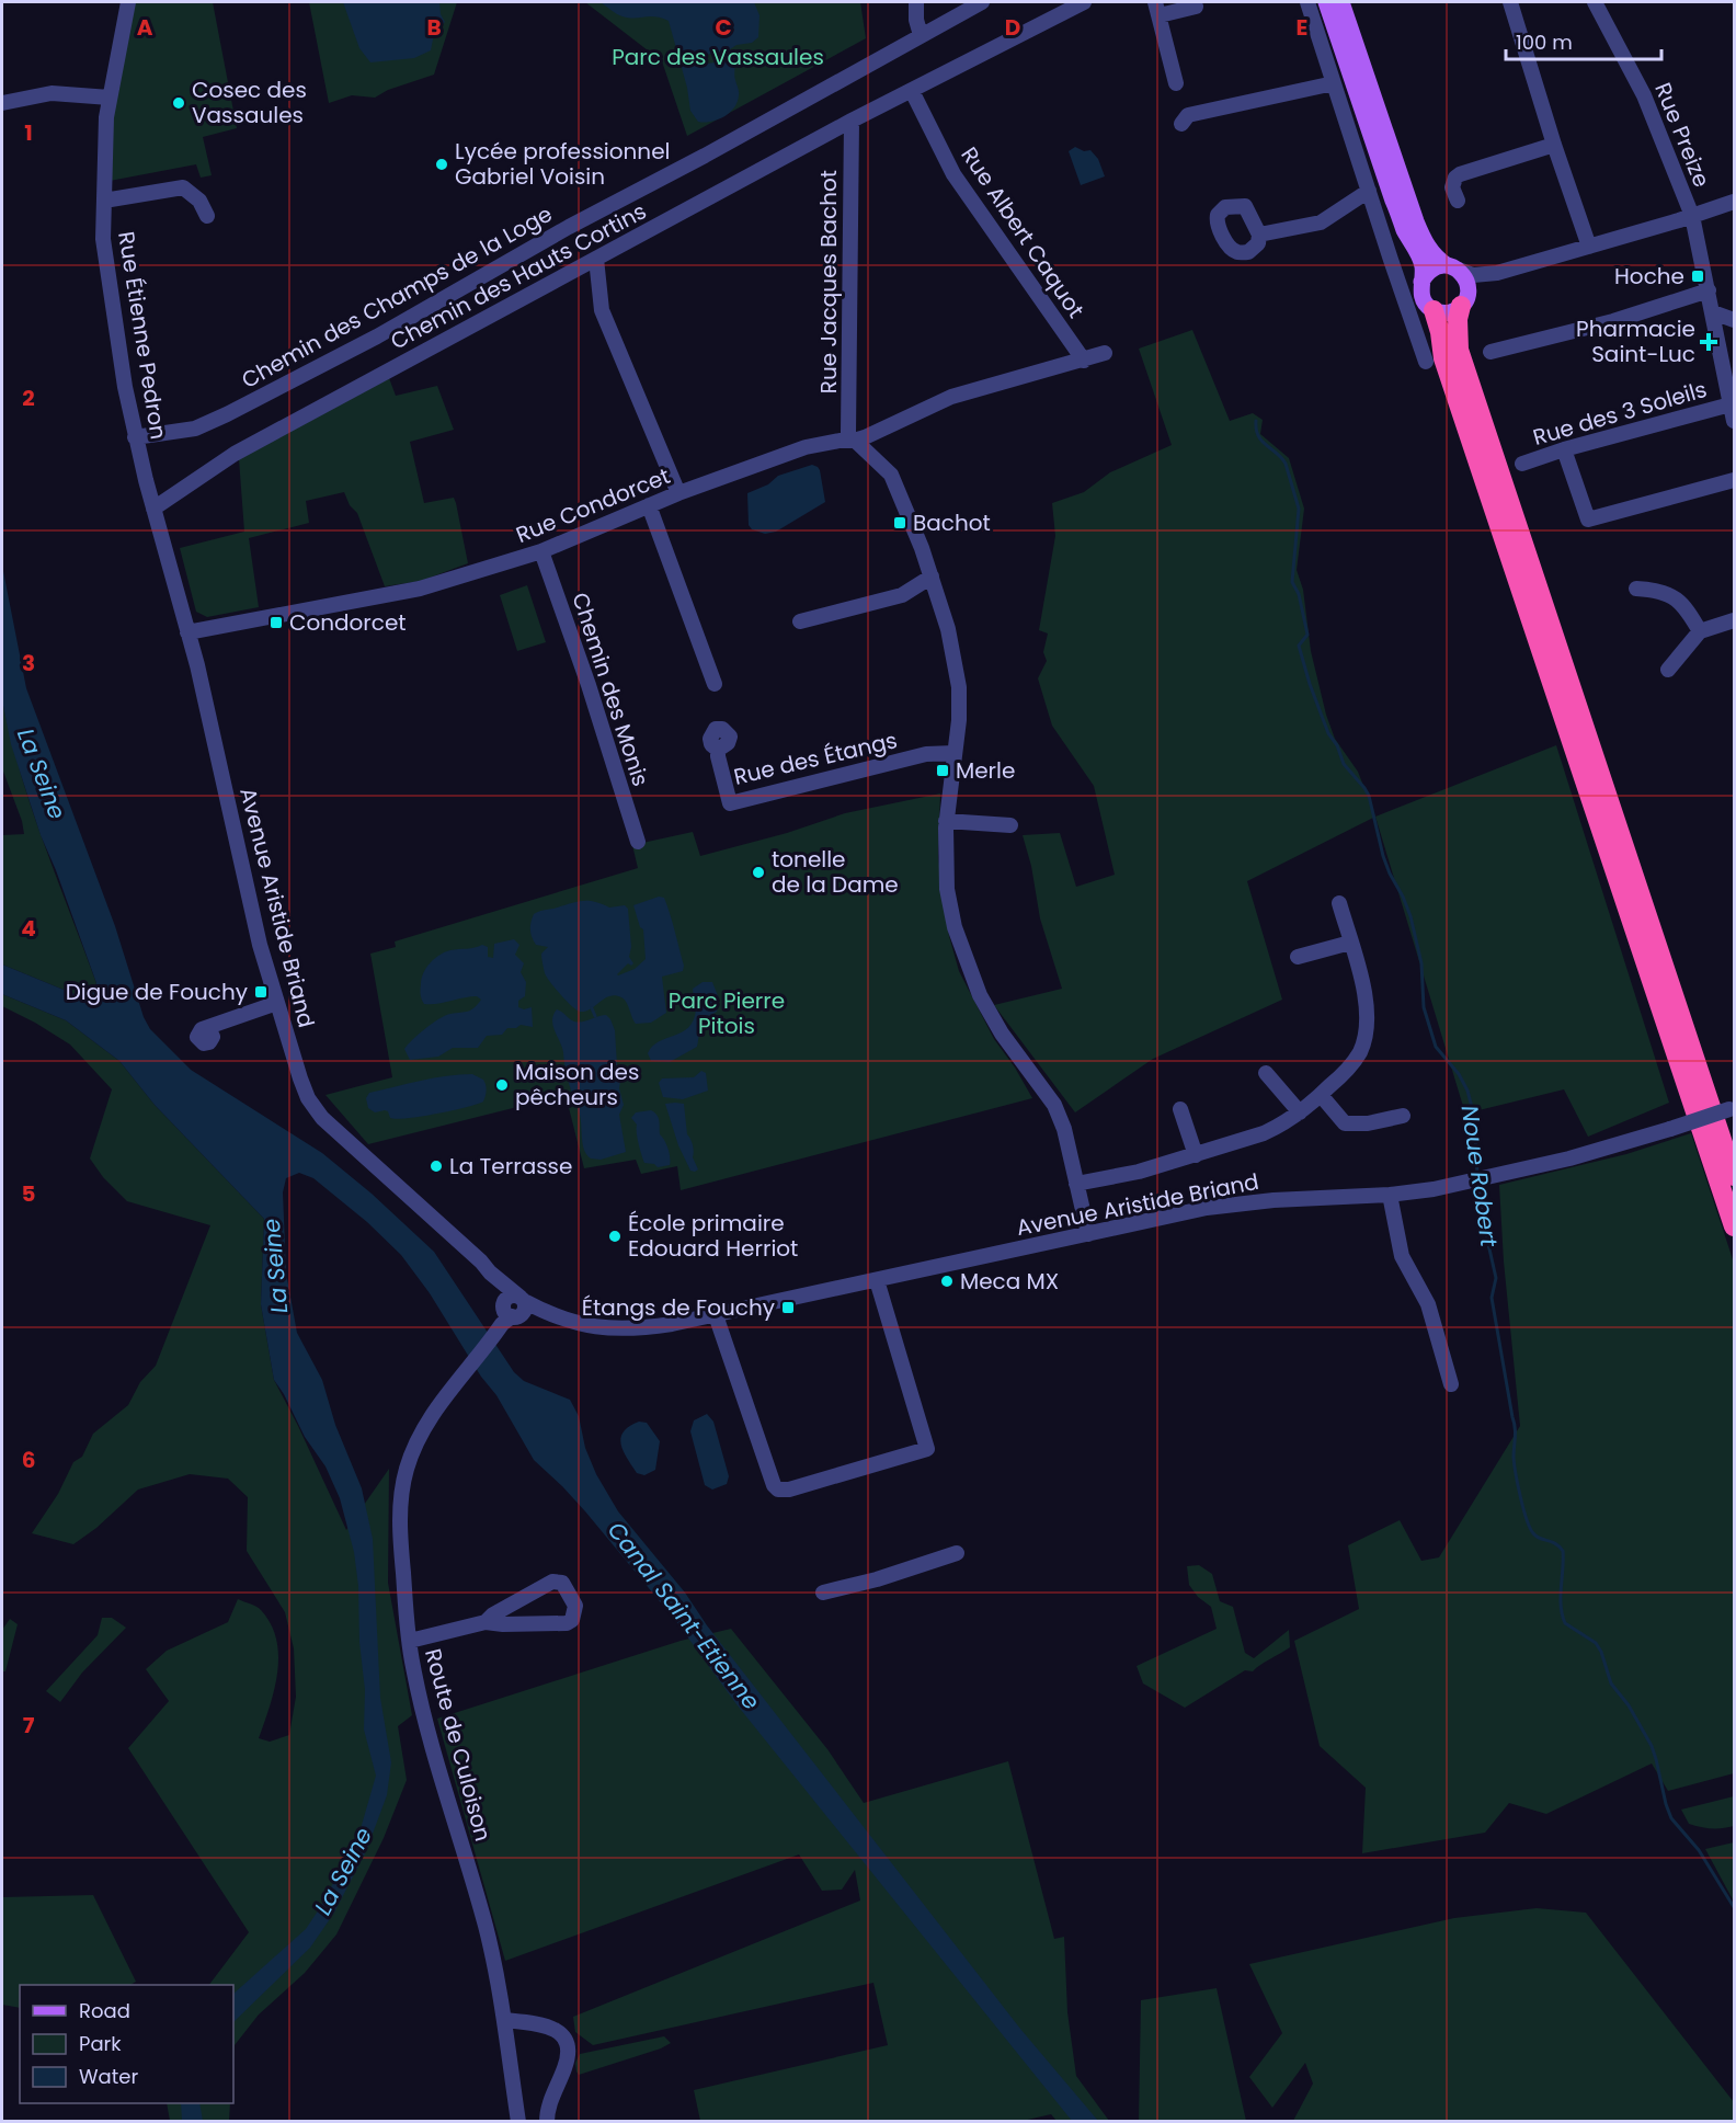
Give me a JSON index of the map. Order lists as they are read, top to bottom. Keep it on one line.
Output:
{"streets":{"street":["Rue Preize","Rue Albert Caquot","Chemin des Hauts Cortins","Rue Jacques Bachot","Chemin des Champs de la Loge","Rue Étienne Pedron","Rue des 3 Soleils","Rue Condorcet","Chemin des Monis","Rue des Étangs","Avenue Aristide Briand","Route de Culoison"]},"crossings":[["Rue Preize","Rue des 3 Soleils"],["Rue Albert Caquot","Chemin des Hauts Cortins"],["Chemin des Hauts Cortins","Rue Jacques Bachot"],["Chemin des Hauts Cortins","Rue Étienne Pedron"],["Rue Jacques Bachot","Rue Condorcet"],["Chemin des Champs de la Loge","Rue Étienne Pedron"],["Rue Étienne Pedron","Rue Condorcet"],["Rue Étienne Pedron","Avenue Aristide Briand"],["Rue Condorcet","Chemin des Monis"],["Rue Condorcet","Avenue Aristide Briand"],["Avenue Aristide Briand","Route de Culoison"]],"water":["La Seine","Noue Robert","Canal Saint-Etienne"],"parks":["Parc des Vassaules","Parc Pierre Pitois"],"places":{"other":["Cosec des Vassaules","Lycée professionnel Gabriel Voisin","tonelle de la Dame","Maison des pêcheurs","La Terrasse","École primaire Edouard Herriot","Meca MX"],"transit":["Hoche","Bachot","Condorcet","Merle","Digue de Fouchy","Étangs de Fouchy"],"health":["Pharmacie Saint-Luc"]},"legend":["Road","Park","Water"],"scale_bar":"100 m","grid":{"columns":["A","B","C","D","E"],"rows":["1","2","3","4","5","6","7"]}}
